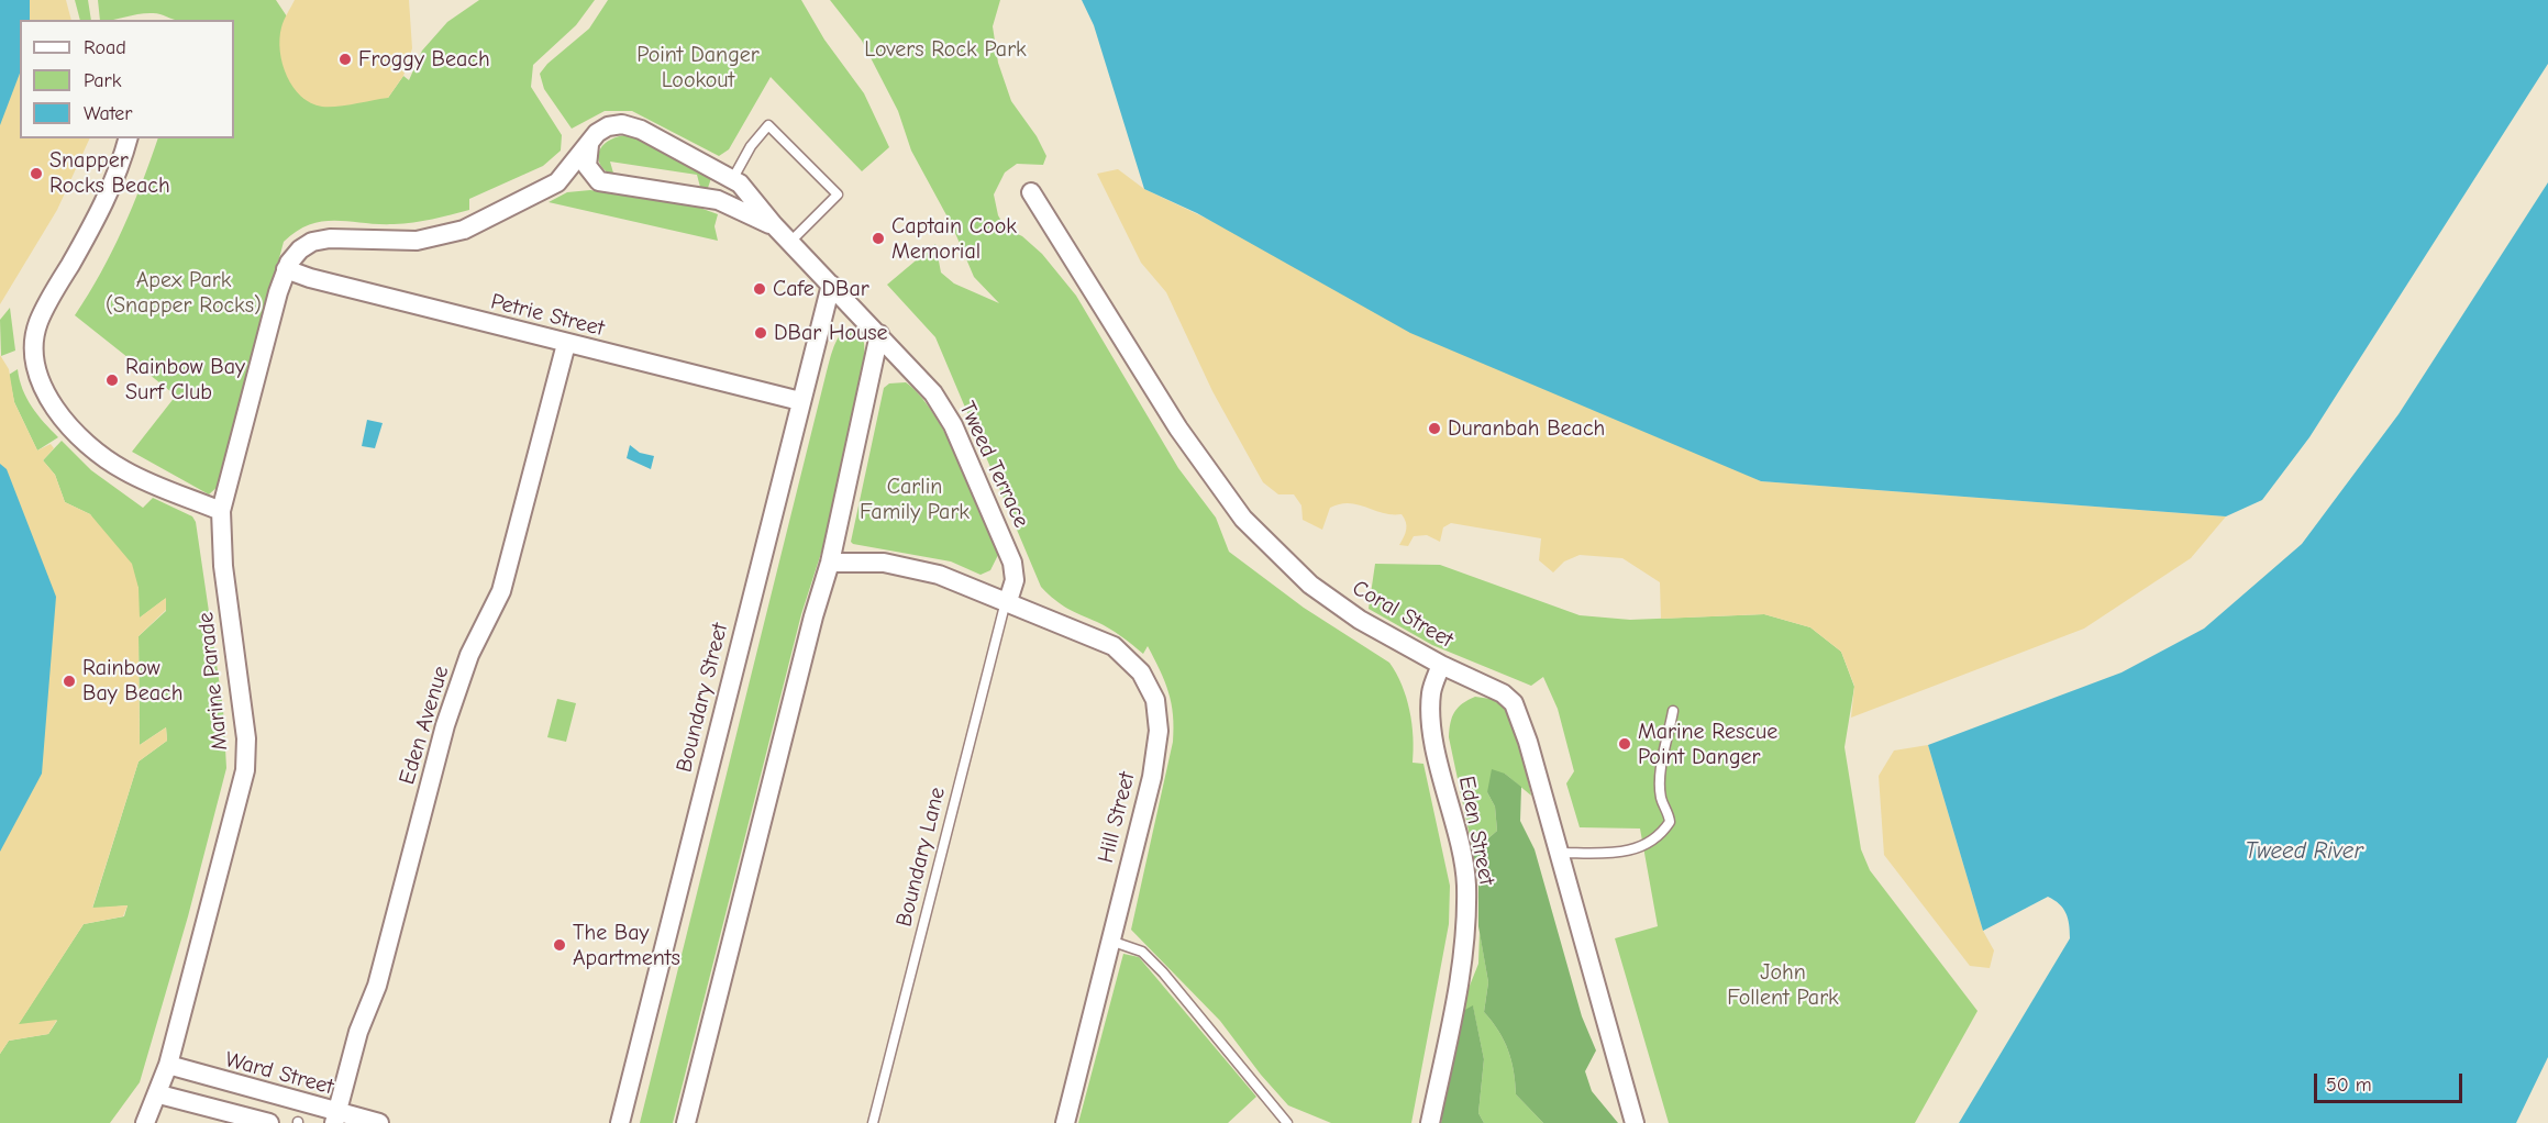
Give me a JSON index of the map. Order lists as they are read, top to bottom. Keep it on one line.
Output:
{"streets":{"street":["Petrie Street","Tweed Terrace","Coral Street","Marine Parade","Boundary Street","Eden Avenue","Hill Street","Eden Street","Ward Street"],"lane":["Boundary Lane"]},"crossings":[["Petrie Street","Tweed Terrace"],["Petrie Street","Marine Parade"],["Petrie Street","Boundary Street"],["Petrie Street","Eden Avenue"],["Tweed Terrace","Marine Parade"],["Tweed Terrace","Boundary Street"],["Tweed Terrace","Hill Street"],["Tweed Terrace","Boundary Lane"],["Coral Street","Eden Street"],["Marine Parade","Ward Street"],["Eden Avenue","Ward Street"],["Hill Street","Boundary Lane"]],"water":["Tweed River"],"parks":["Lovers Rock Park","Point Danger Lookout","Apex Park (Snapper Rocks)","Carlin Family Park","John Follent Park"],"places":["Froggy Beach","Snapper Rocks Beach","Captain Cook Memorial","Cafe DBar","DBar House","Rainbow Bay Surf Club","Duranbah Beach","Rainbow Bay Beach","Marine Rescue Point Danger","The Bay Apartments"],"legend":["Road","Park","Water"],"scale_bar":"50 m"}
